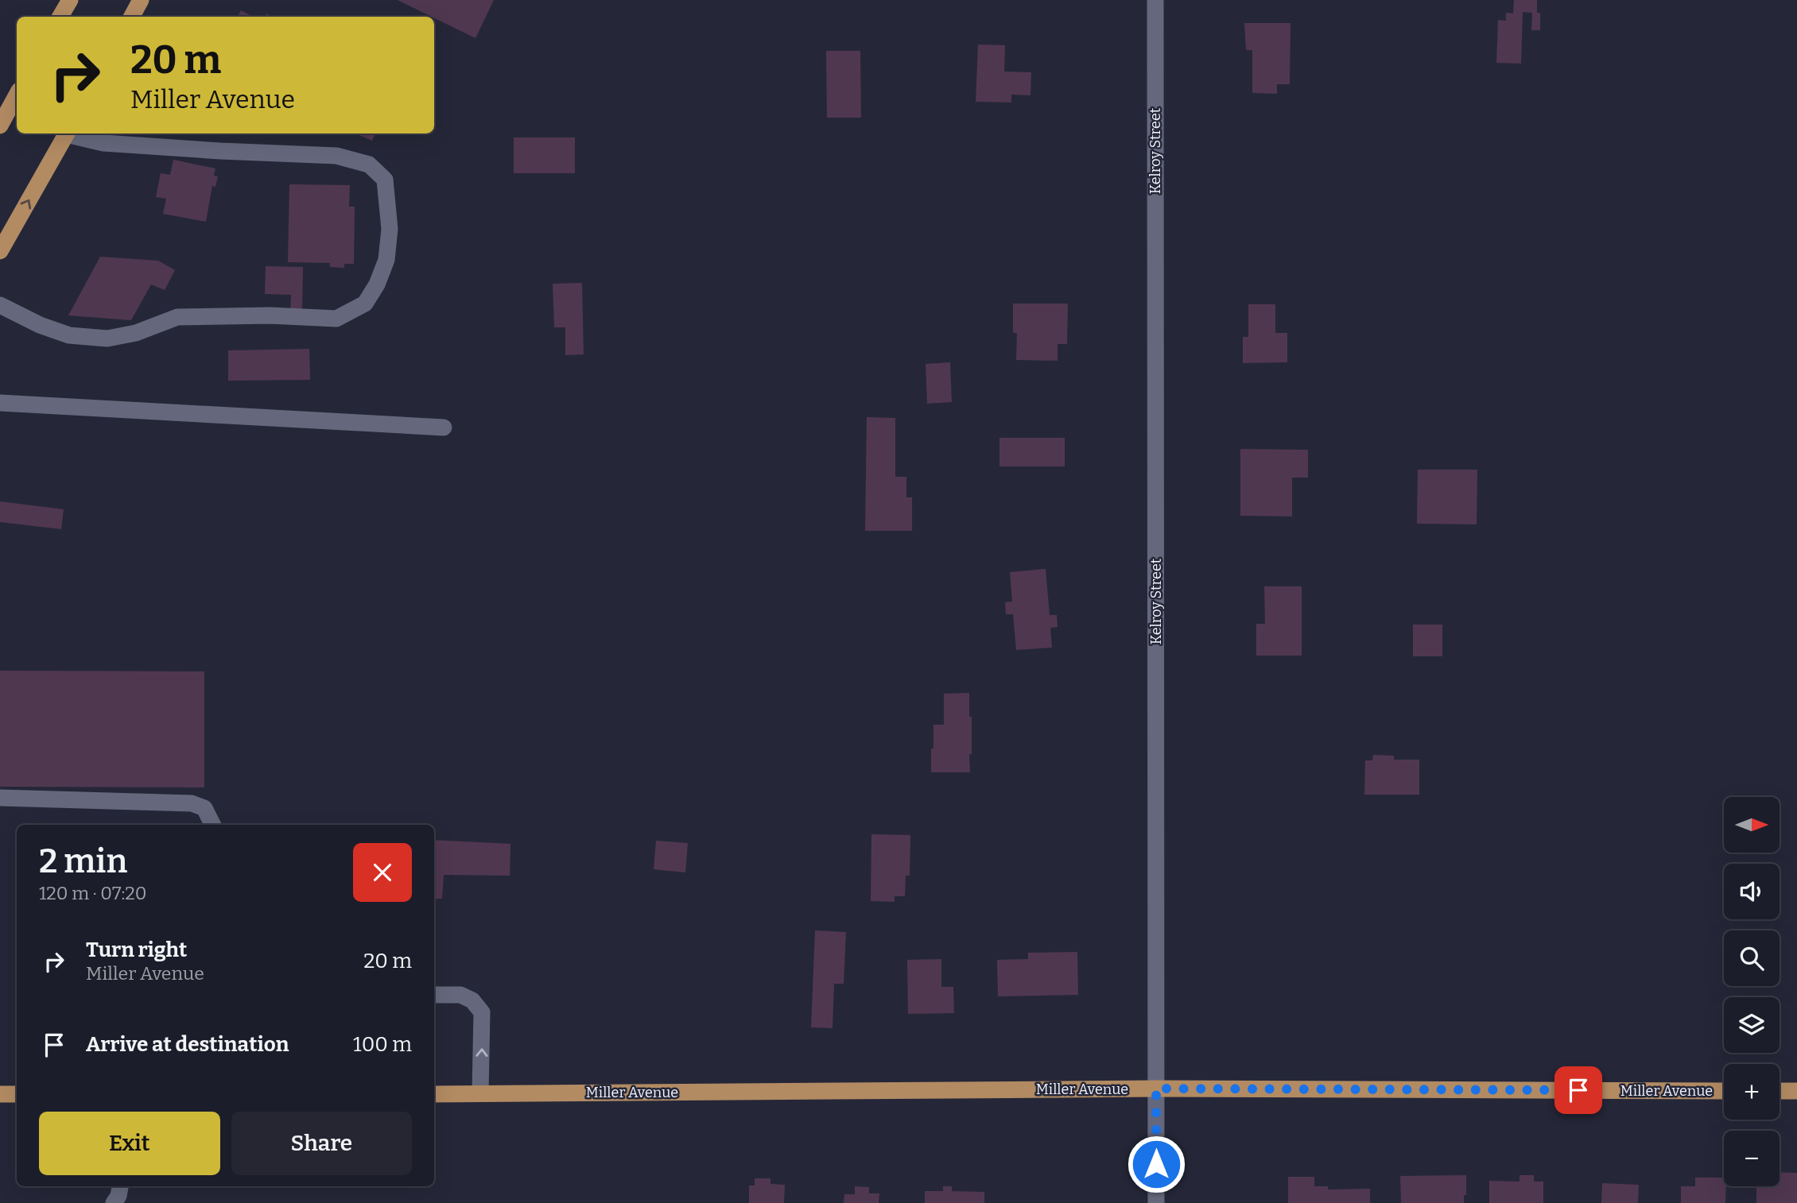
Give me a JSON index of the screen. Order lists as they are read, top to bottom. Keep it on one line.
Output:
{"streets":{"main road":["Miller Avenue"],"street":["Kelroy Street"]},"crossings":[["Kelroy Street","Miller Avenue"]],"north":"right","page":{"turn":["20 m","Miller Avenue"],"map_buttons":["+","−"],"heading":["2 min","120 m · 07:20"],"list":[{"name":"Turn right","note":"Miller Avenue","value":"20 m"},{"name":"Arrive at destination","value":"100 m"}],"buttons":["Exit","Share"]}}
